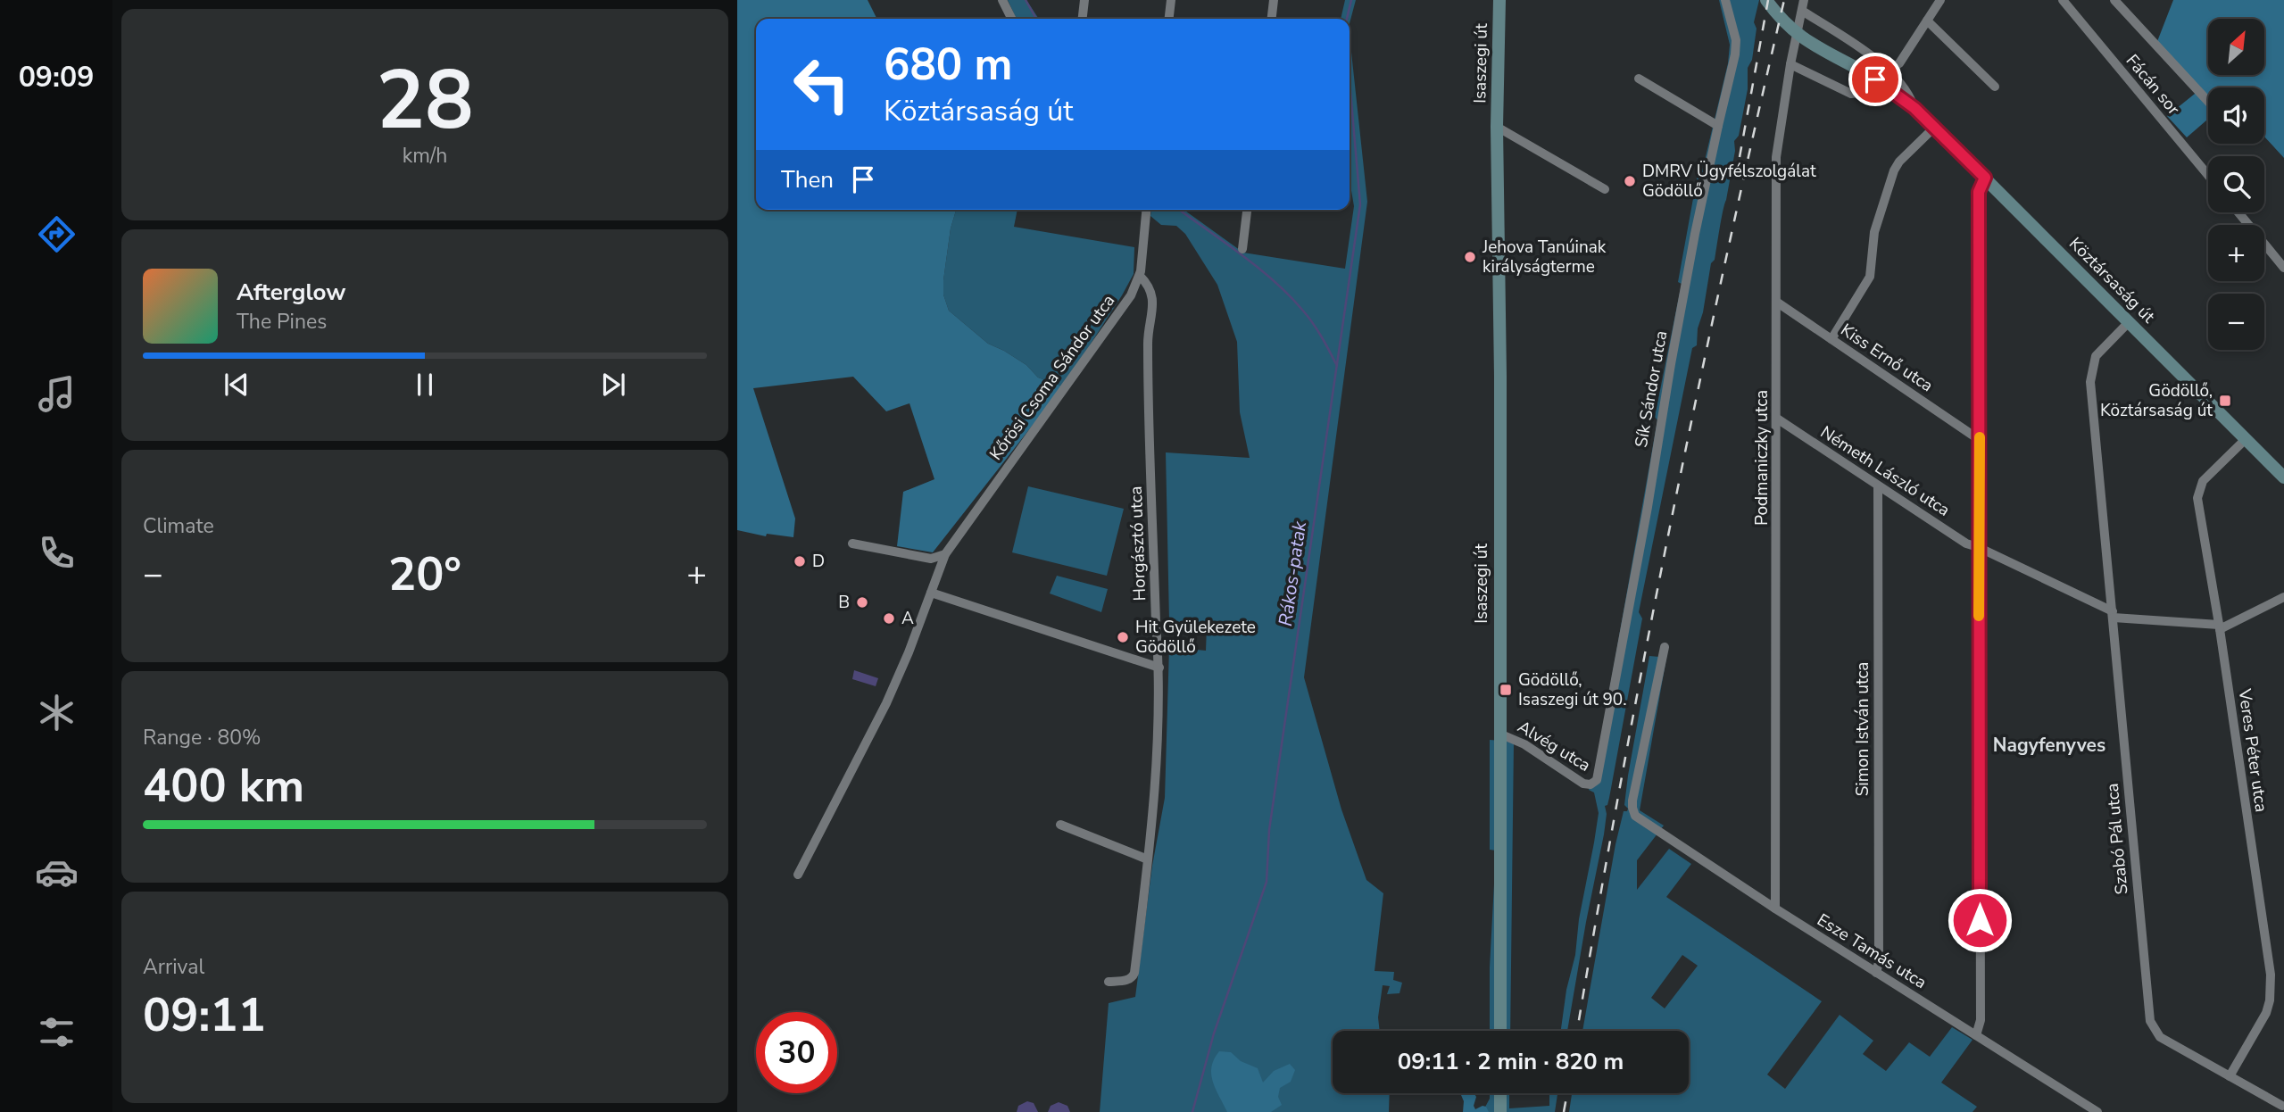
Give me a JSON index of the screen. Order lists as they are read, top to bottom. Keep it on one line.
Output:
{"streets":{"main road":["Isaszegi út","Köztársaság út"],"street":["Fácán sor","Kiss Ernő utca","Kőrösi Csoma Sándor utca","Sík Sándor utca","Podmaniczky utca","Németh László utca","Horgásztó utca","Simon István utca","Alvég utca","Veres Péter utca","Szabó Pál utca","Esze Tamás utca"]},"crossings":[["Isaszegi út","Alvég utca"],["Köztársaság út","Podmaniczky utca"],["Köztársaság út","Veres Péter utca"],["Köztársaság út","Szabó Pál utca"],["Kiss Ernő utca","Podmaniczky utca"],["Kőrösi Csoma Sándor utca","Horgásztó utca"],["Sík Sándor utca","Alvég utca"],["Podmaniczky utca","Németh László utca"],["Podmaniczky utca","Esze Tamás utca"],["Németh László utca","Simon István utca"],["Németh László utca","Veres Péter utca"],["Németh László utca","Szabó Pál utca"],["Simon István utca","Esze Tamás utca"],["Veres Péter utca","Szabó Pál utca"]],"districts":["Nagyfenyves"],"water":["Rákos-patak"],"places":{"other":["DMRV Ügyfélszolgálat Gödöllő","Jehova Tanúinak királyságterme","D","B","A","Hit Gyülekezete Gödöllő"],"transit":["Gödöllő, Köztársaság út","Gödöllő, Isaszegi út 90."]},"north":"top right","page":{"tabs":"09:09","tile":[["28","km/h"],"Climate",["Range · 80%","400 km"],["Arrival","09:11"]],"map_buttons":["+","−"],"turn":["680 m","Köztársaság út"],"then":"Then","song":["Afterglow","The Pines"],"heat":["−","20°","+"],"limit":"30","trip":"09:11 · 2 min · 820 m"}}
